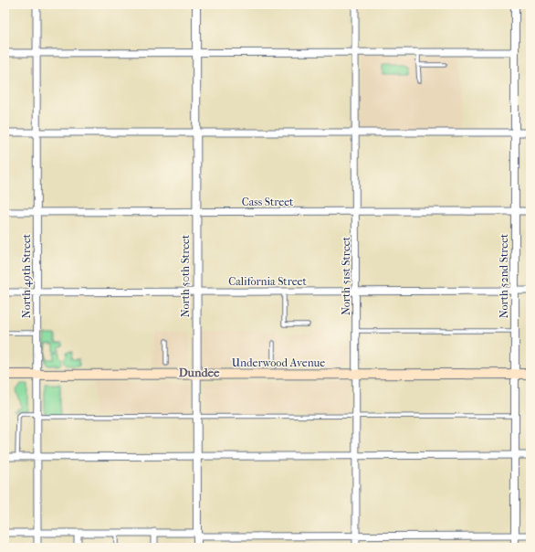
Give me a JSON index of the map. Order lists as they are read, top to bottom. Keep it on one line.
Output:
{"streets":{"main road":["Underwood Avenue"],"street":["Cass Street","North 49th Street","North 50th Street","North 51st Street","North 52nd Street","California Street"]},"crossings":[["Cass Street","North 49th Street"],["Cass Street","North 50th Street"],["Cass Street","North 51st Street"],["Cass Street","North 52nd Street"],["North 49th Street","California Street"],["North 49th Street","Underwood Avenue"],["North 50th Street","California Street"],["North 50th Street","Underwood Avenue"],["North 51st Street","California Street"],["North 51st Street","Underwood Avenue"],["North 52nd Street","California Street"],["North 52nd Street","Underwood Avenue"]],"districts":["Dundee"]}
